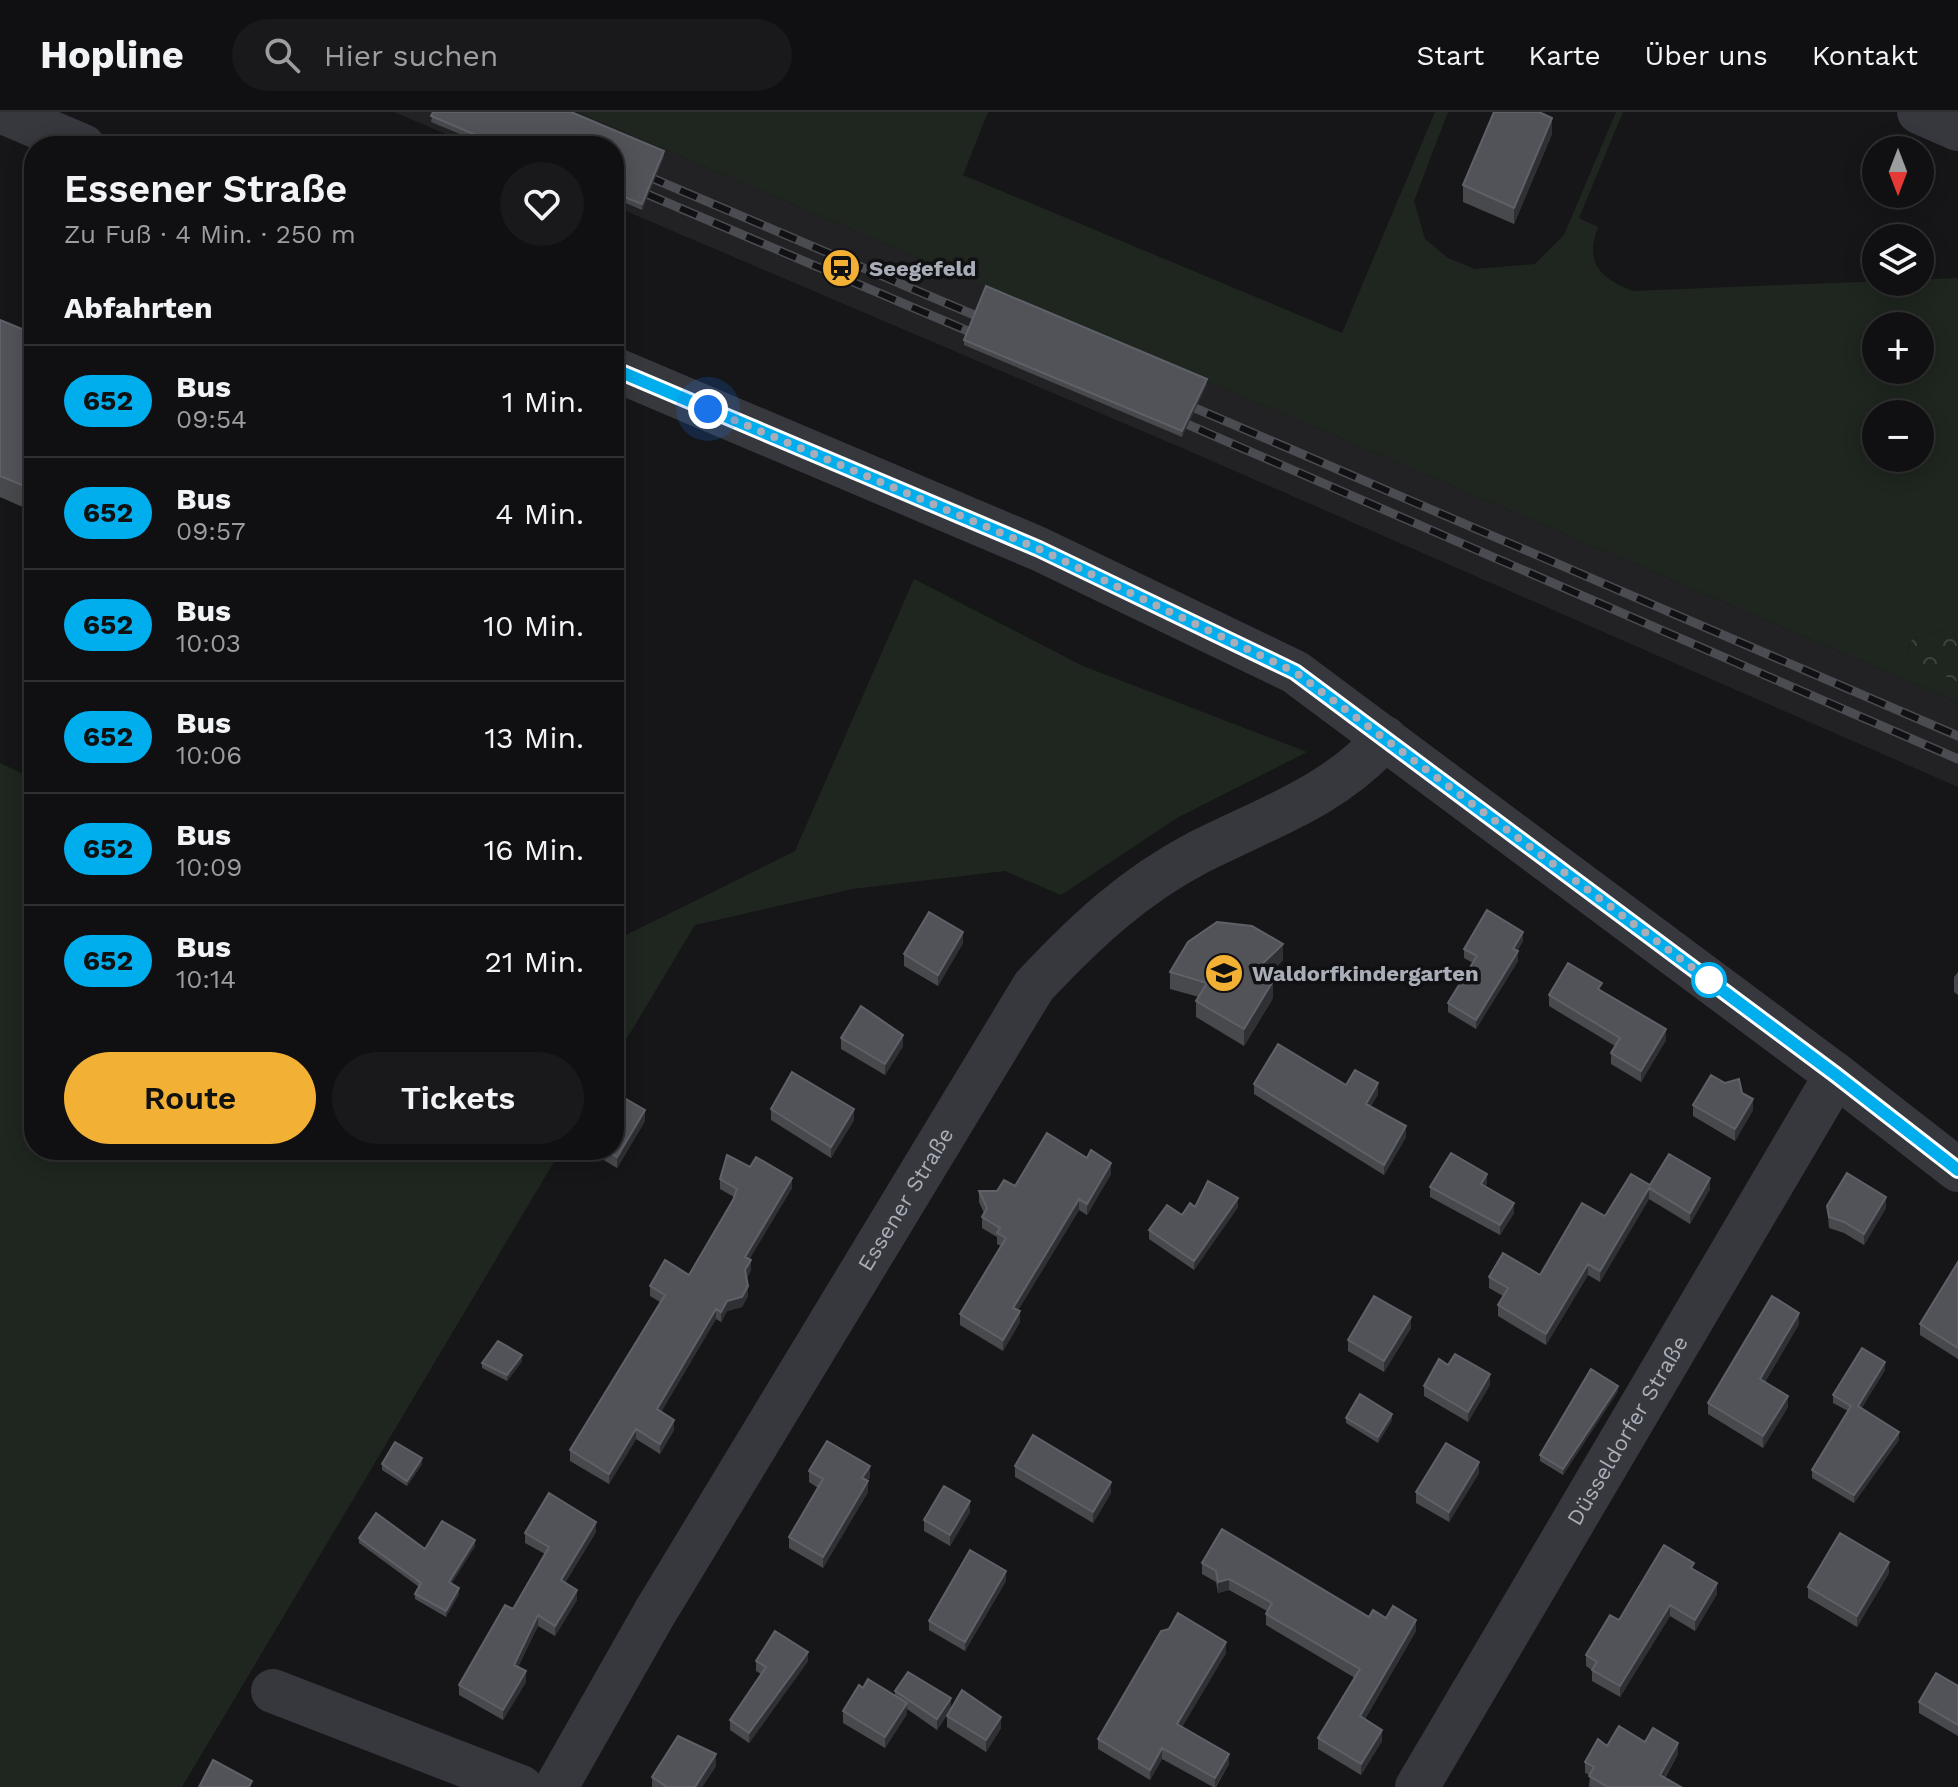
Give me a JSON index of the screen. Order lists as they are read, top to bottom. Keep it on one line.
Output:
{"streets":{"street":["Essener Straße","Düsseldorfer Straße"]},"places":{"station":["Seegefeld"],"school or university":["Waldorfkindergarten"]},"lines":["bus line 652"],"north":"bottom","page":{"header":"Hopline","search":"Hier suchen","nav":["Start","Karte","Über uns","Kontakt"],"map_buttons":["+","−"],"heading":[["Essener Straße","Zu Fuß · 4 Min. · 250 m"],"Abfahrten"],"list":[{"mark":"652","name":"Bus","note":"09:54","value":"1 Min."},{"mark":"652","name":"Bus","note":"09:57","value":"4 Min."},{"mark":"652","name":"Bus","note":"10:03","value":"10 Min."},{"mark":"652","name":"Bus","note":"10:06","value":"13 Min."},{"mark":"652","name":"Bus","note":"10:09","value":"16 Min."},{"mark":"652","name":"Bus","note":"10:14","value":"21 Min."}],"buttons":["Route","Tickets"]}}
